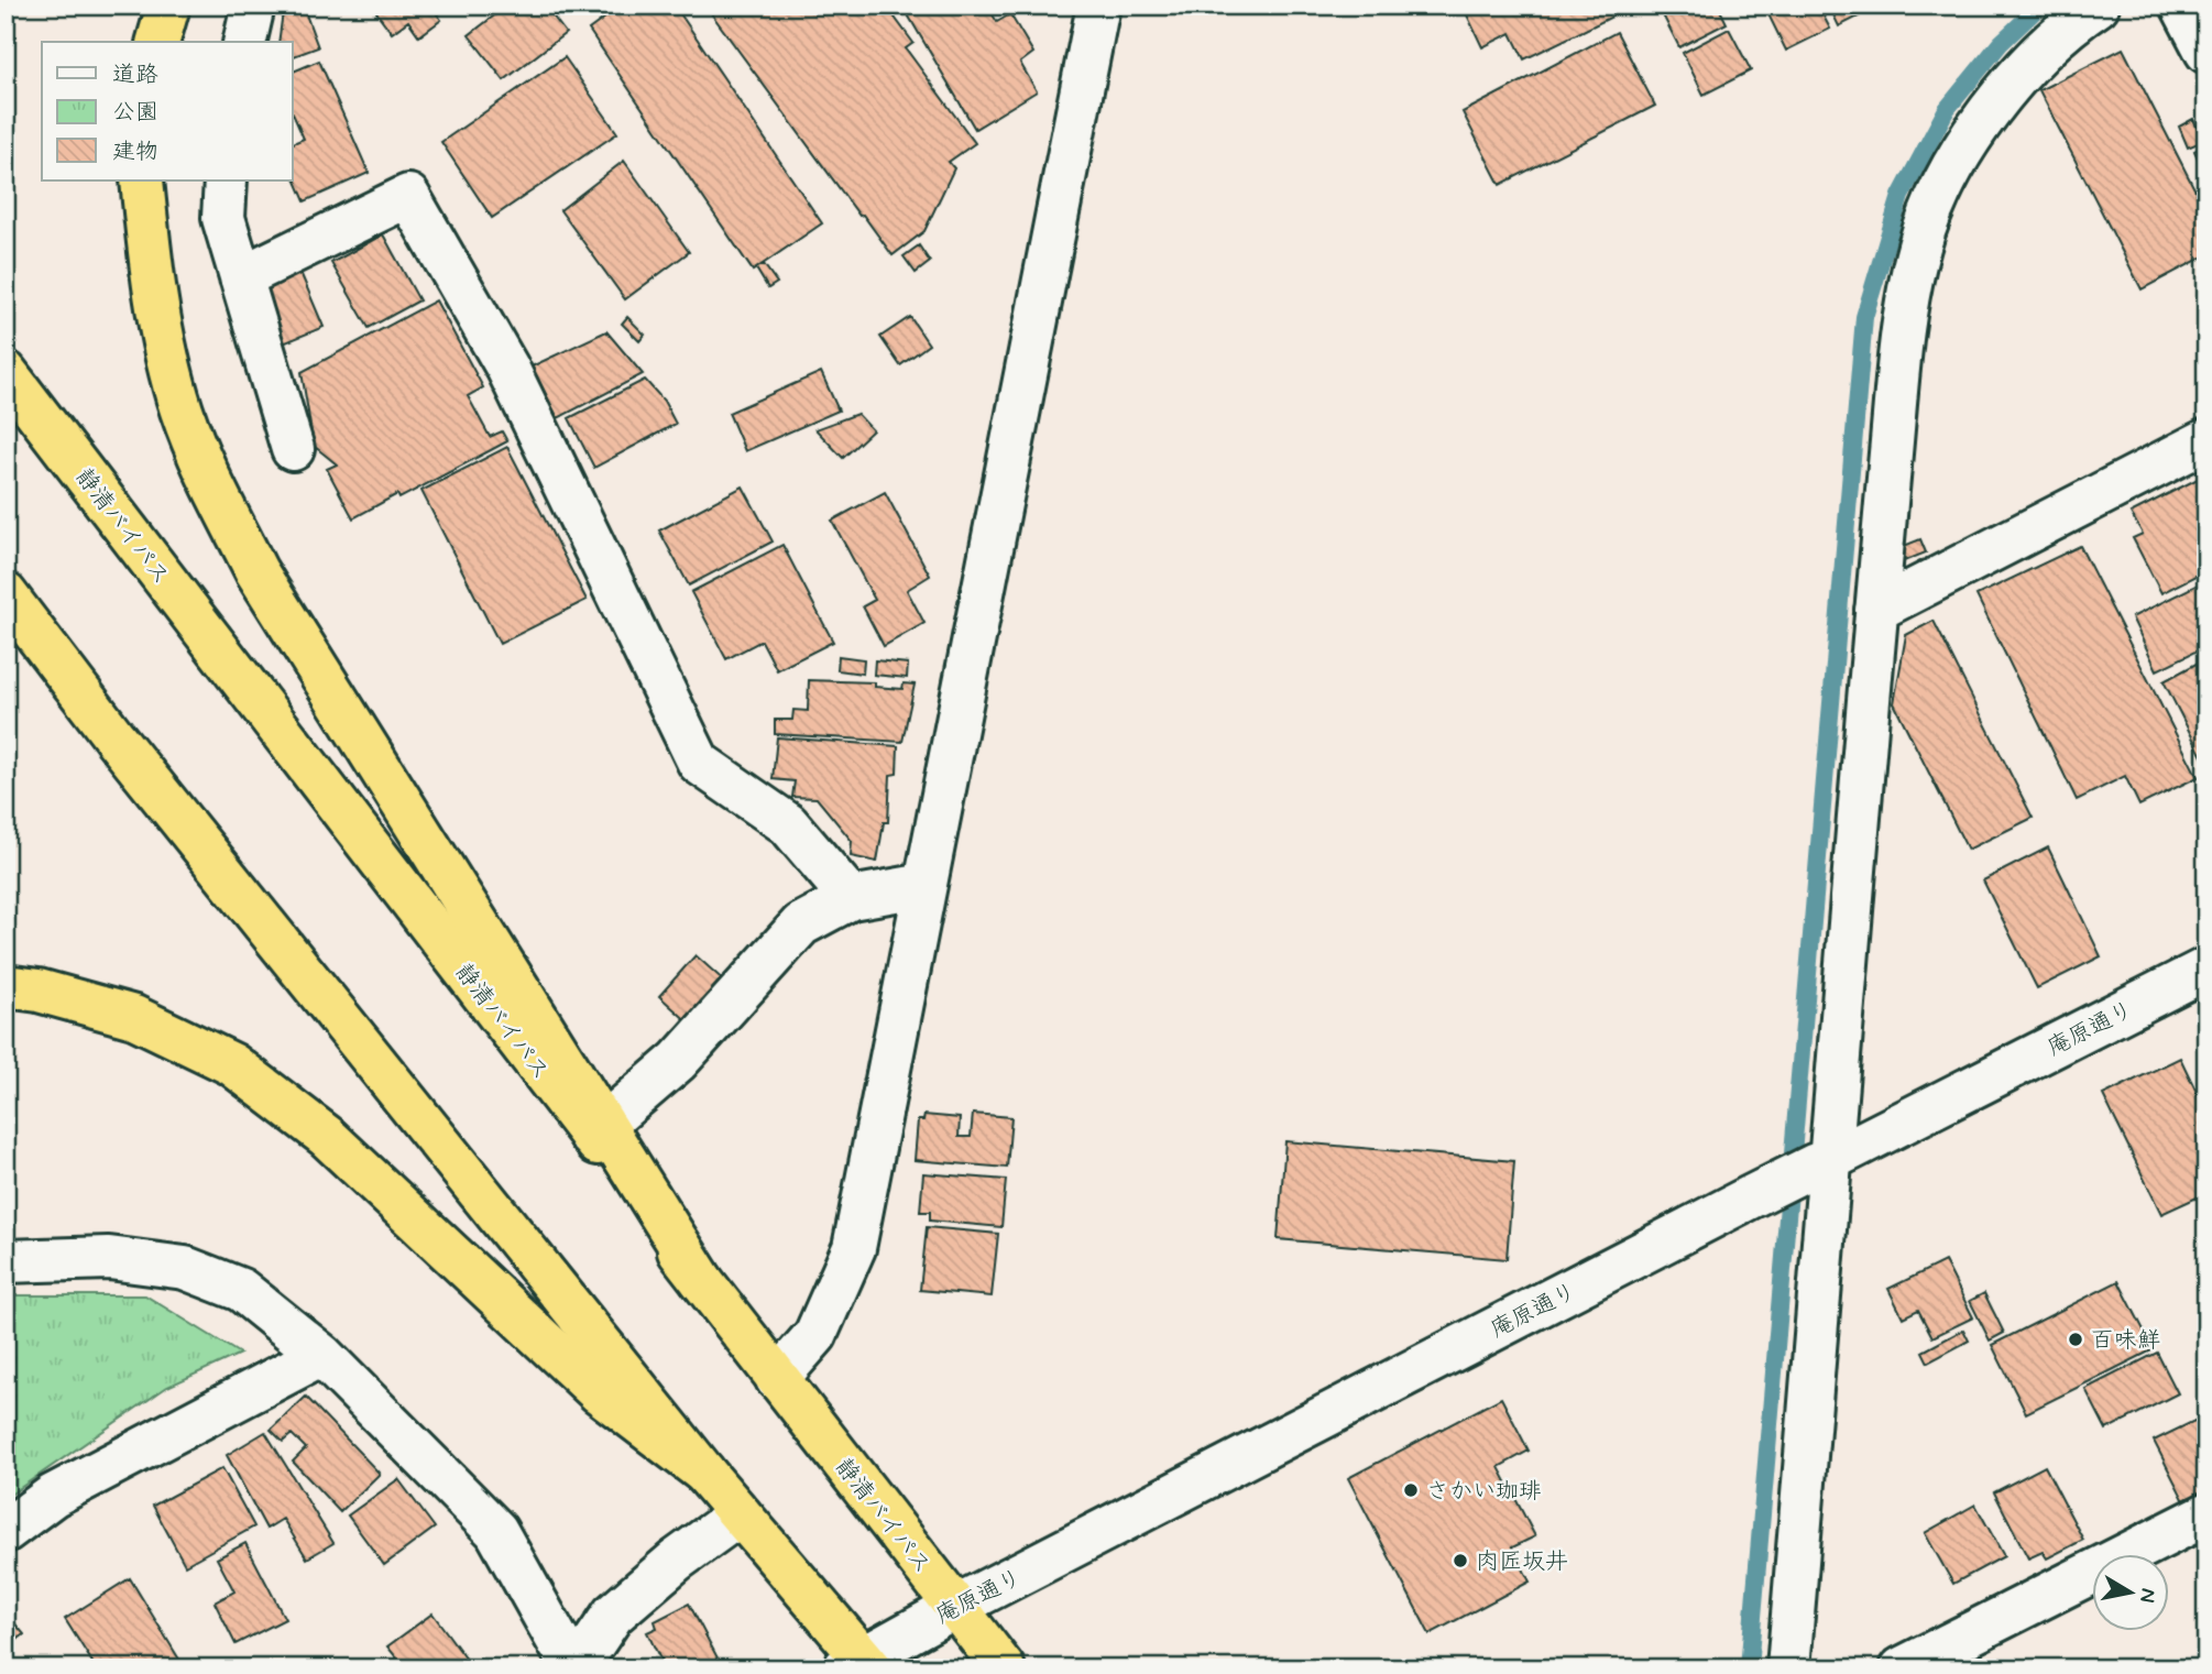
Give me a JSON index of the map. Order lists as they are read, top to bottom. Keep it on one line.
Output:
{"streets":{"highway":["静清バイパス"],"street":["庵原通り"]},"crossings":[["静清バイパス","庵原通り"]],"places":["百味鮮","さかい珈琲","肉匠坂井"],"legend":["道路","公園","建物"],"north":"right"}
